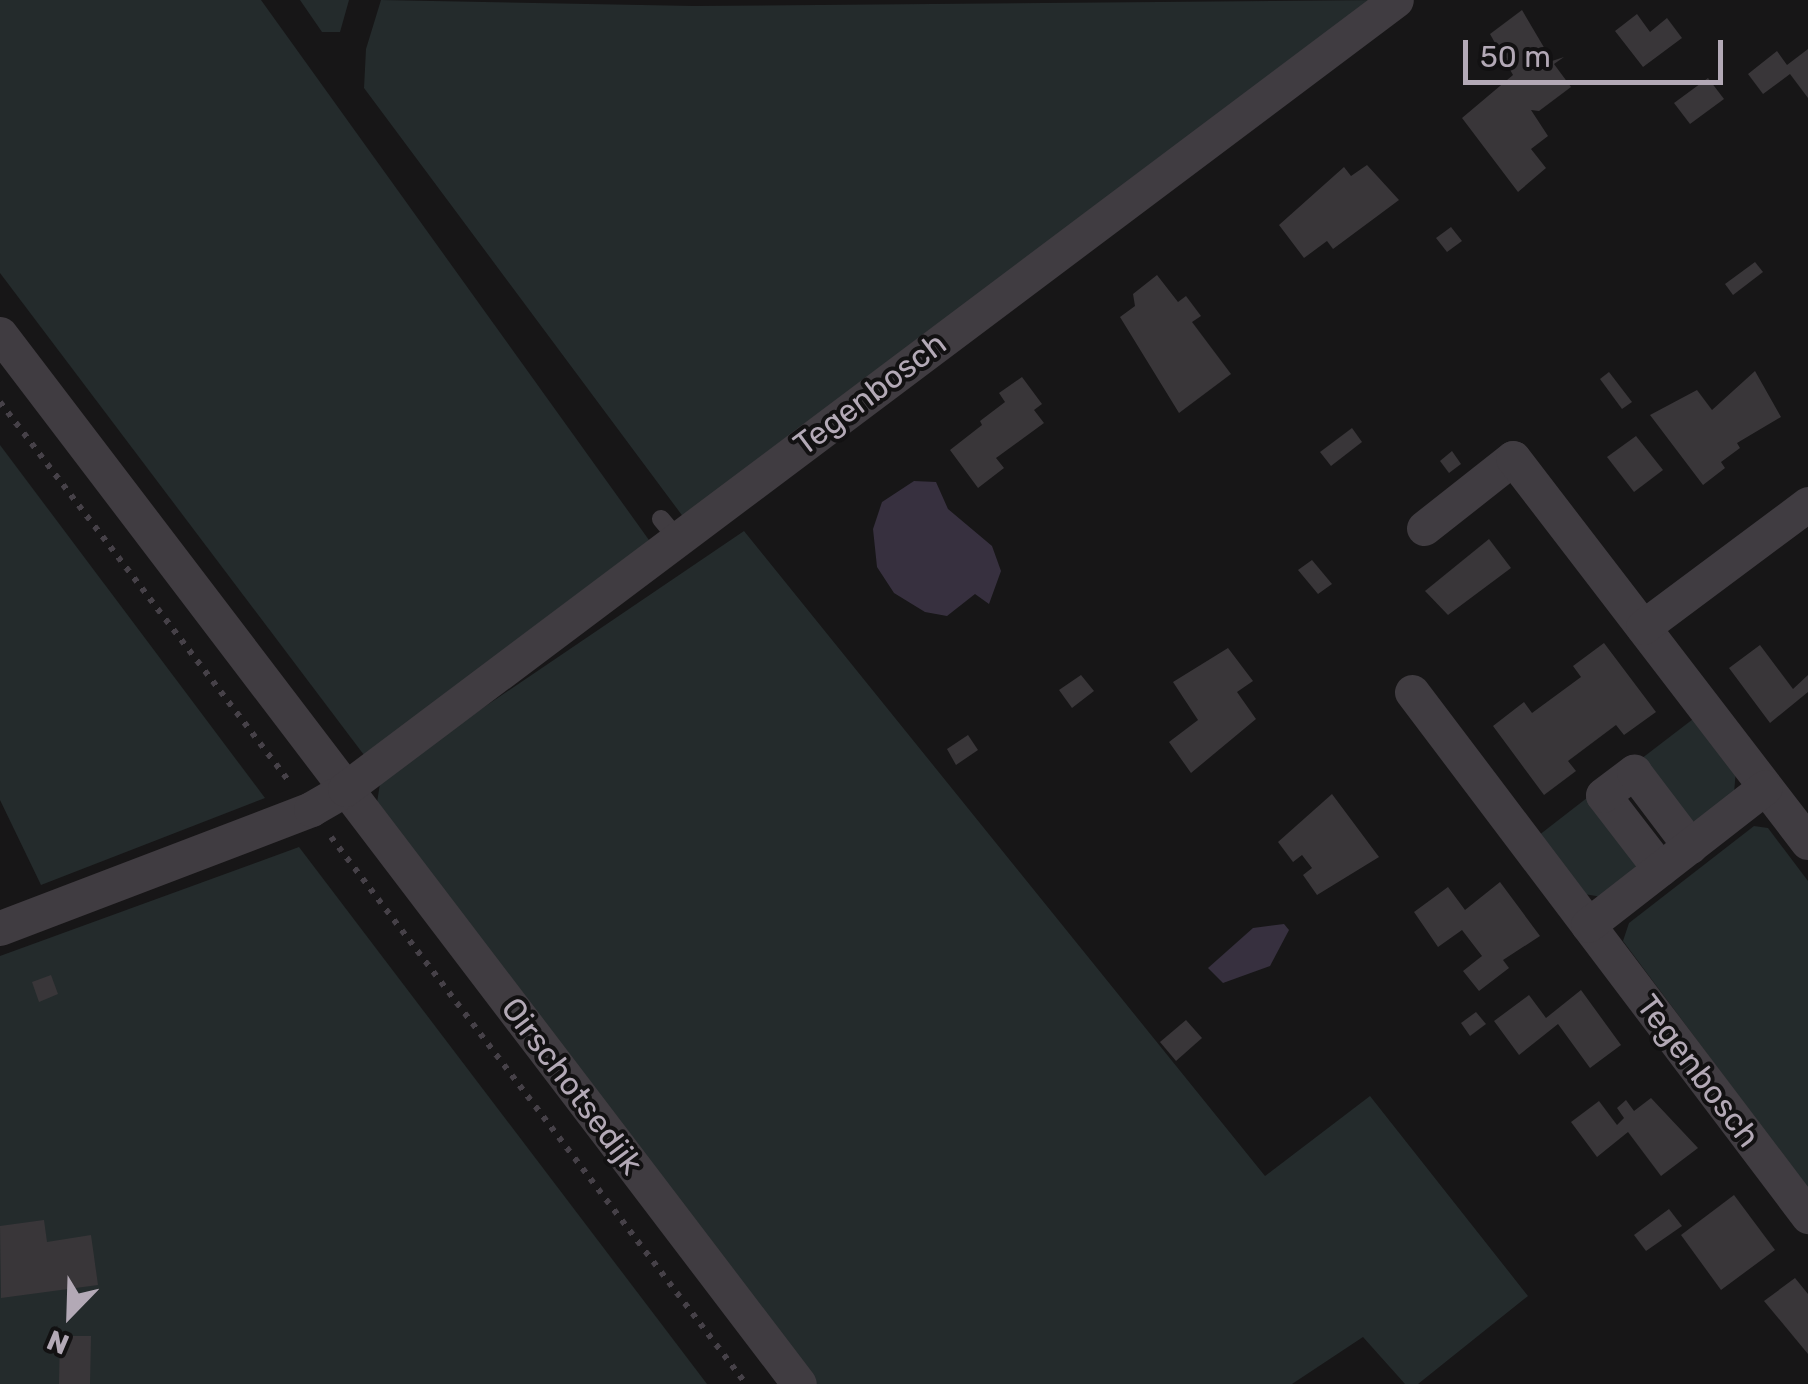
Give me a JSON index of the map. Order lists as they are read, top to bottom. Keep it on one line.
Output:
{"streets":{"street":["Tegenbosch","Oirschotsedijk"]},"crossings":[["Tegenbosch","Oirschotsedijk"]],"scale_bar":"50 m","north":"bottom left"}
